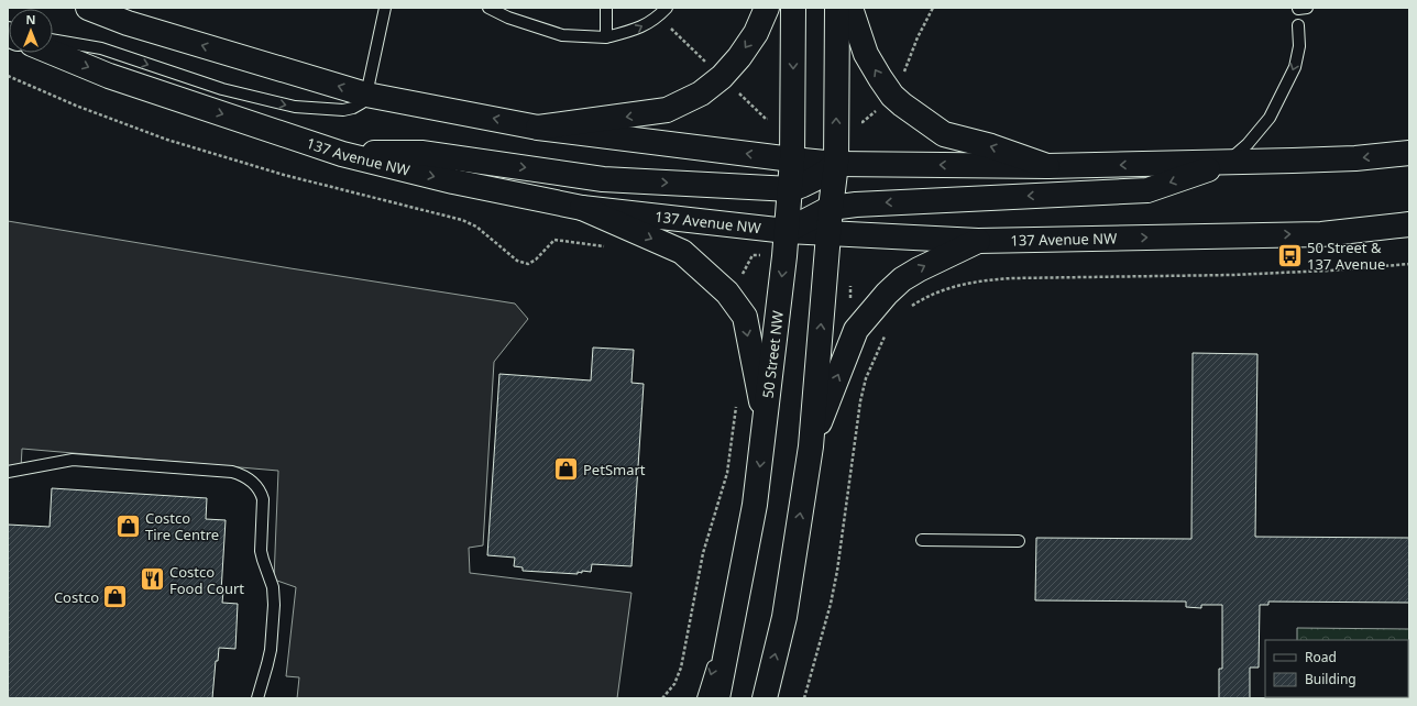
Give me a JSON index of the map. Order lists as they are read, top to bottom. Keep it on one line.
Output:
{"streets":{"main road":["137 Avenue NW","50 Street NW"]},"crossings":[["137 Avenue NW","50 Street NW"]],"places":{"bus stop":["50 Street & 137 Avenue"],"shop":["PetSmart","Costco Tire Centre","Costco"],"restaurant":["Costco Food Court"]},"legend":["Road","Building"],"north":"top"}
